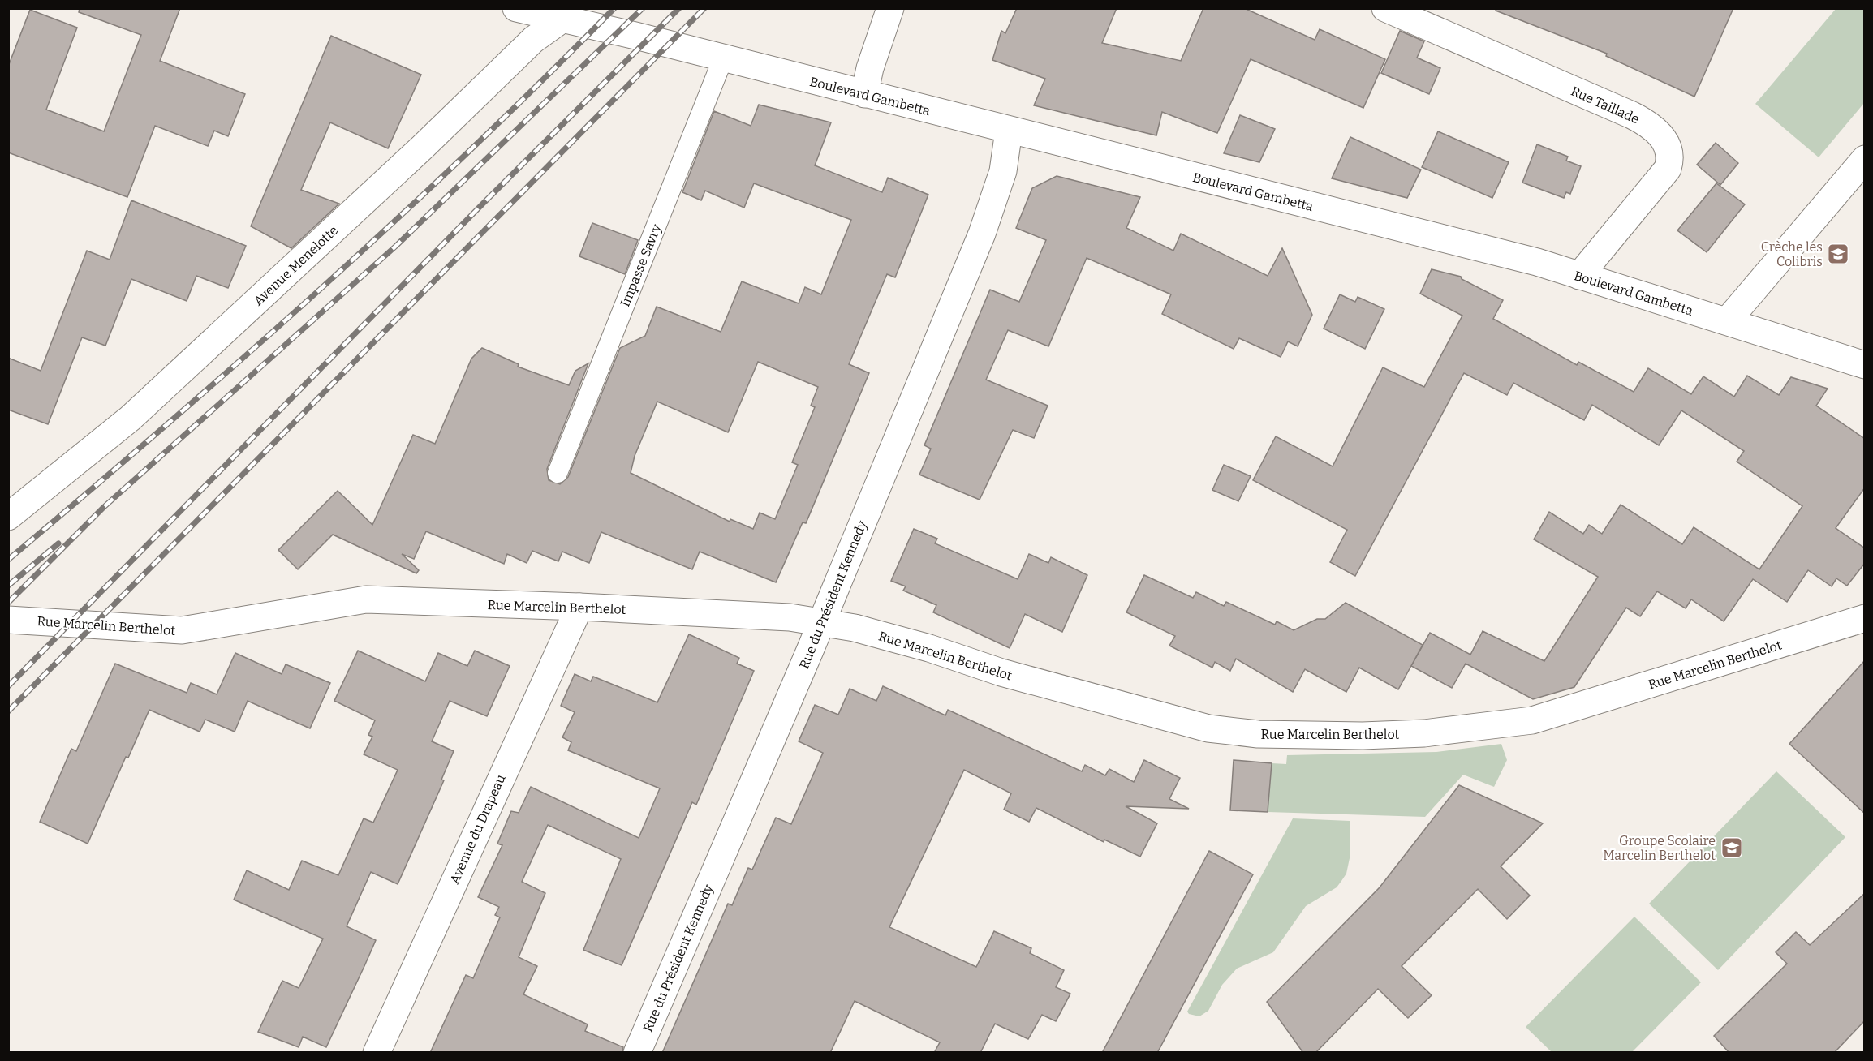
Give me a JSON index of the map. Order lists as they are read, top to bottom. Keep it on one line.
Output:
{"streets":{"street":["Boulevard Gambetta","Rue Taillade","Avenue Menelotte","Rue du Président Kennedy","Rue Marcelin Berthelot","Avenue du Drapeau"],"lane":["Impasse Savry"]},"crossings":[["Boulevard Gambetta","Rue Taillade"],["Boulevard Gambetta","Avenue Menelotte"],["Boulevard Gambetta","Impasse Savry"],["Boulevard Gambetta","Rue du Président Kennedy"],["Rue du Président Kennedy","Rue Marcelin Berthelot"],["Rue Marcelin Berthelot","Avenue du Drapeau"]],"places":{"school or university":["Crèche les Colibris","Groupe Scolaire Marcelin Berthelot"]}}
